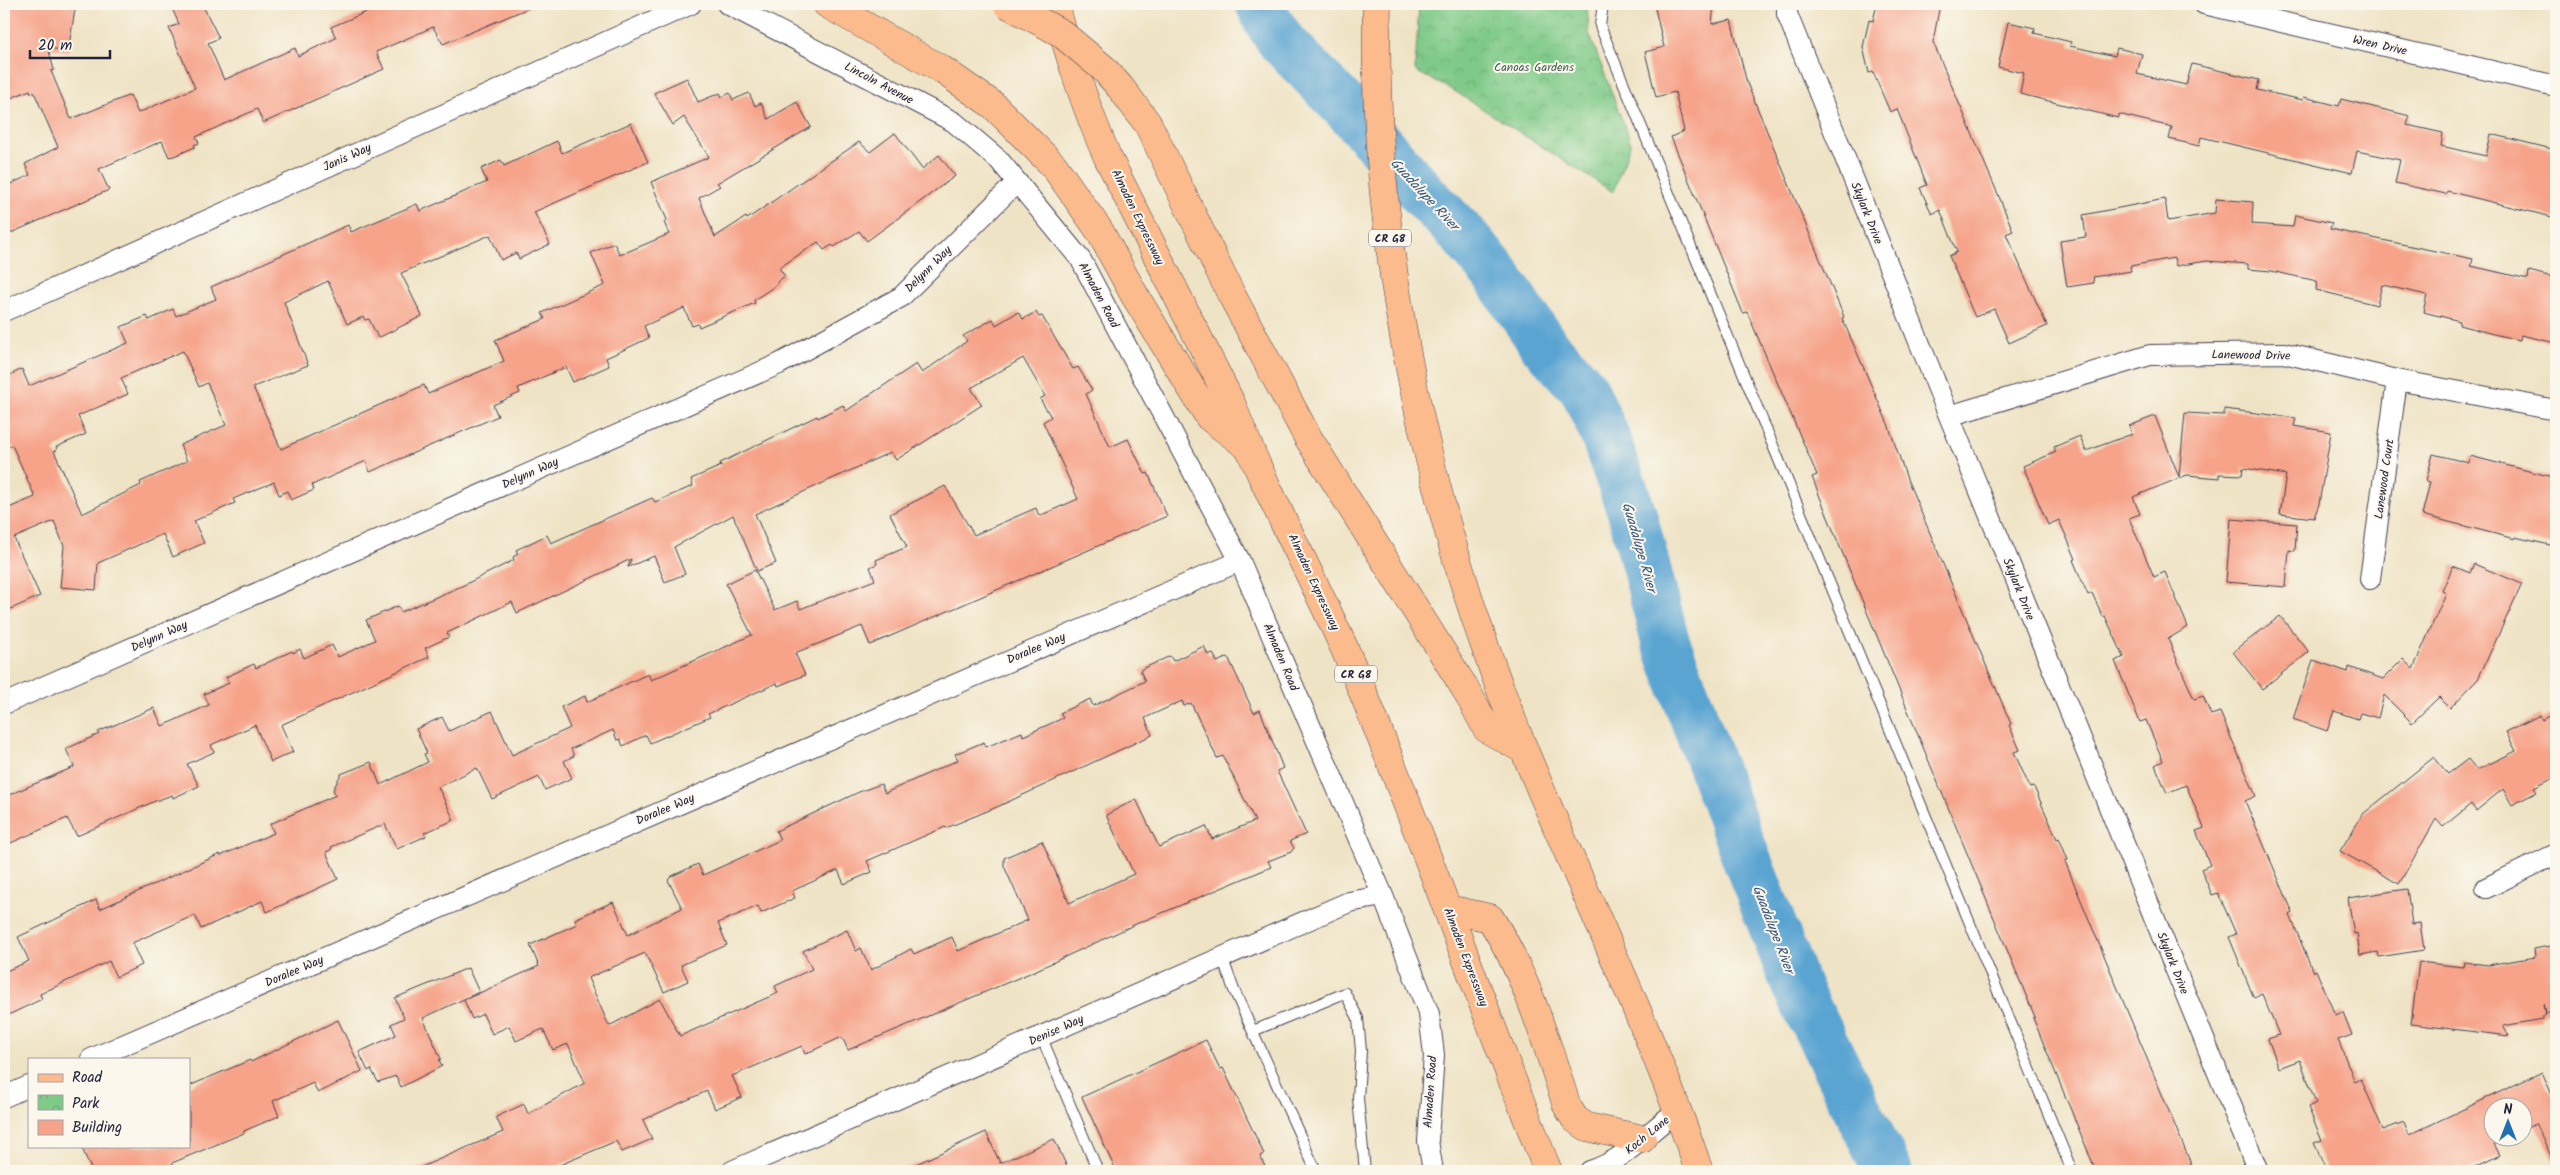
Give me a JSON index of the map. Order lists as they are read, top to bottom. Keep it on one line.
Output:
{"streets":{"main road":["Almaden Expressway","CR G8"],"street":["Wren Drive","Lincoln Avenue","Janis Way","Skylark Drive","Delynn Way","Almaden Road","Lanewood Drive","Lanewood Court","Doralee Way","Denise Way","Koch Lane"]},"crossings":[["Lincoln Avenue","Delynn Way"],["Lincoln Avenue","Almaden Road"],["Skylark Drive","Lanewood Drive"],["CR G8","Koch Lane"],["Delynn Way","Almaden Road"],["Almaden Road","Doralee Way"],["Almaden Road","Denise Way"],["Lanewood Drive","Lanewood Court"]],"water":["Guadalupe River"],"parks":["Canoas Gardens"],"legend":["Road","Park","Building"],"scale_bar":"20 m","north":"top"}
